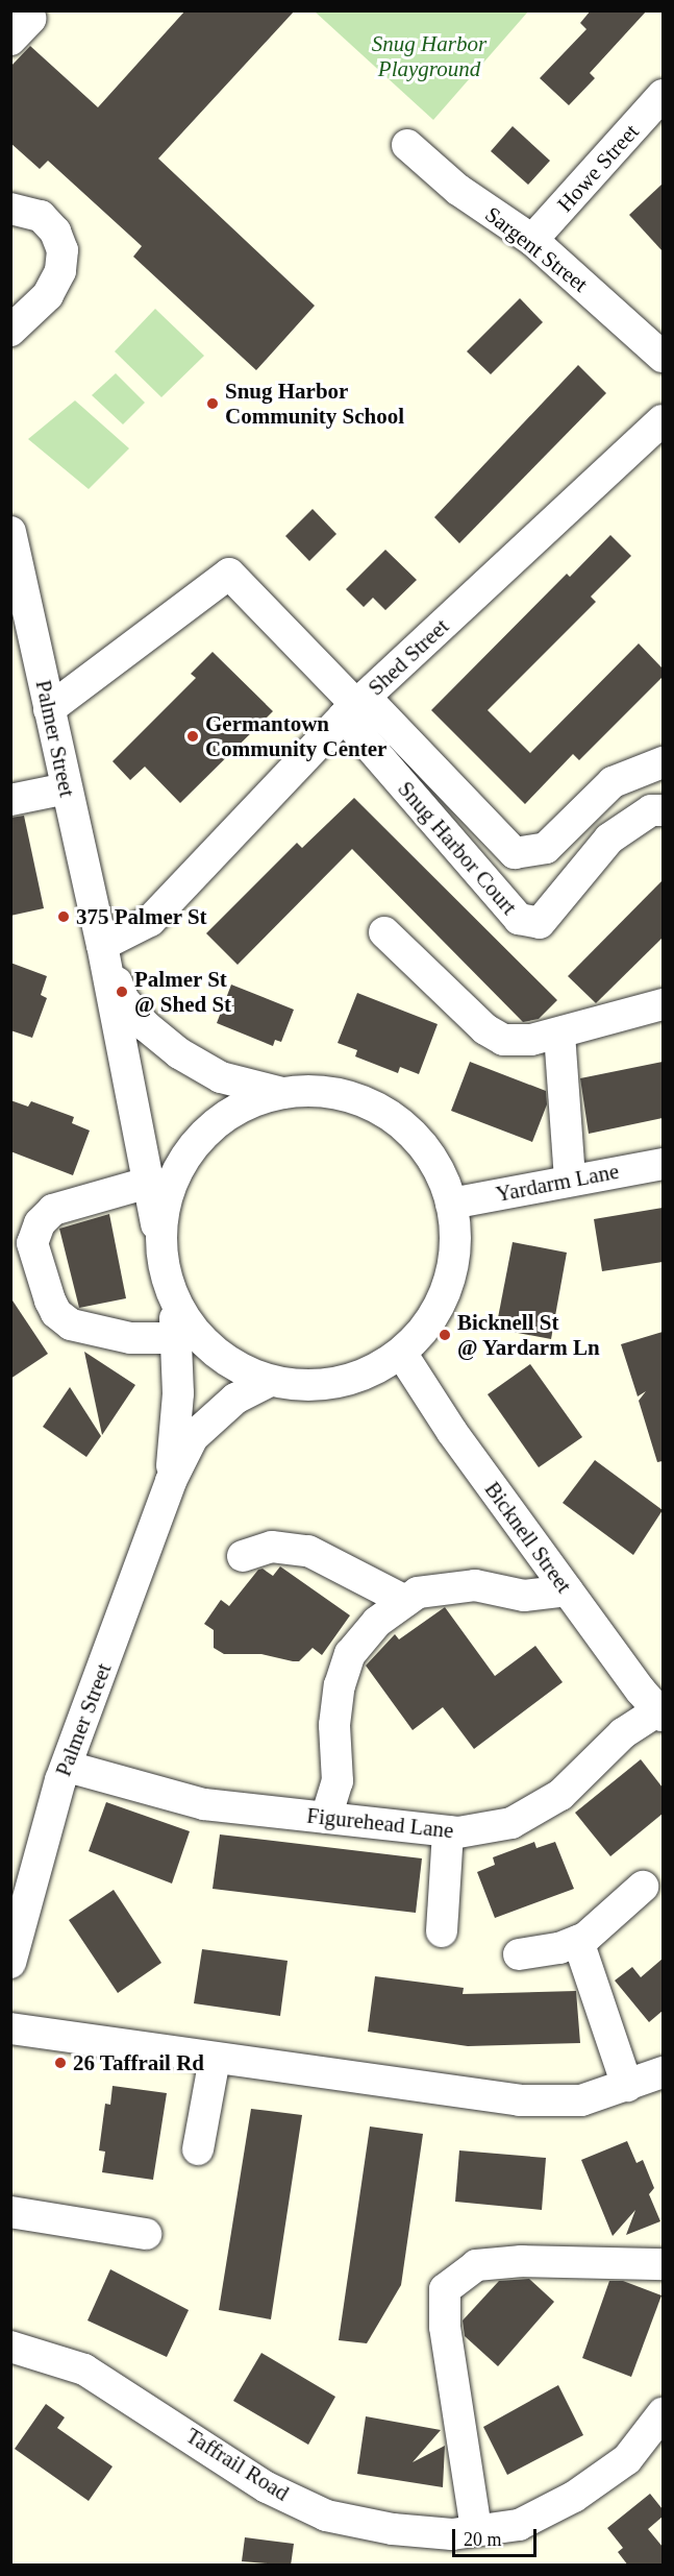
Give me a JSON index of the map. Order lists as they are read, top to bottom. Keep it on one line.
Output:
{"streets":{"street":["Howe Street","Sargent Street","Shed Street","Palmer Street","Snug Harbor Court","Yardarm Lane","Bicknell Street","Figurehead Lane","Taffrail Road"]},"crossings":[["Howe Street","Sargent Street"],["Shed Street","Palmer Street"],["Shed Street","Snug Harbor Court"],["Palmer Street","Figurehead Lane"],["Bicknell Street","Figurehead Lane"]],"parks":["Snug Harbor Playground"],"places":["Snug Harbor Community School","Germantown Community Center","375 Palmer St","Palmer St @ Shed St","Bicknell St @ Yardarm Ln","26 Taffrail Rd"],"scale_bar":"20 m"}
